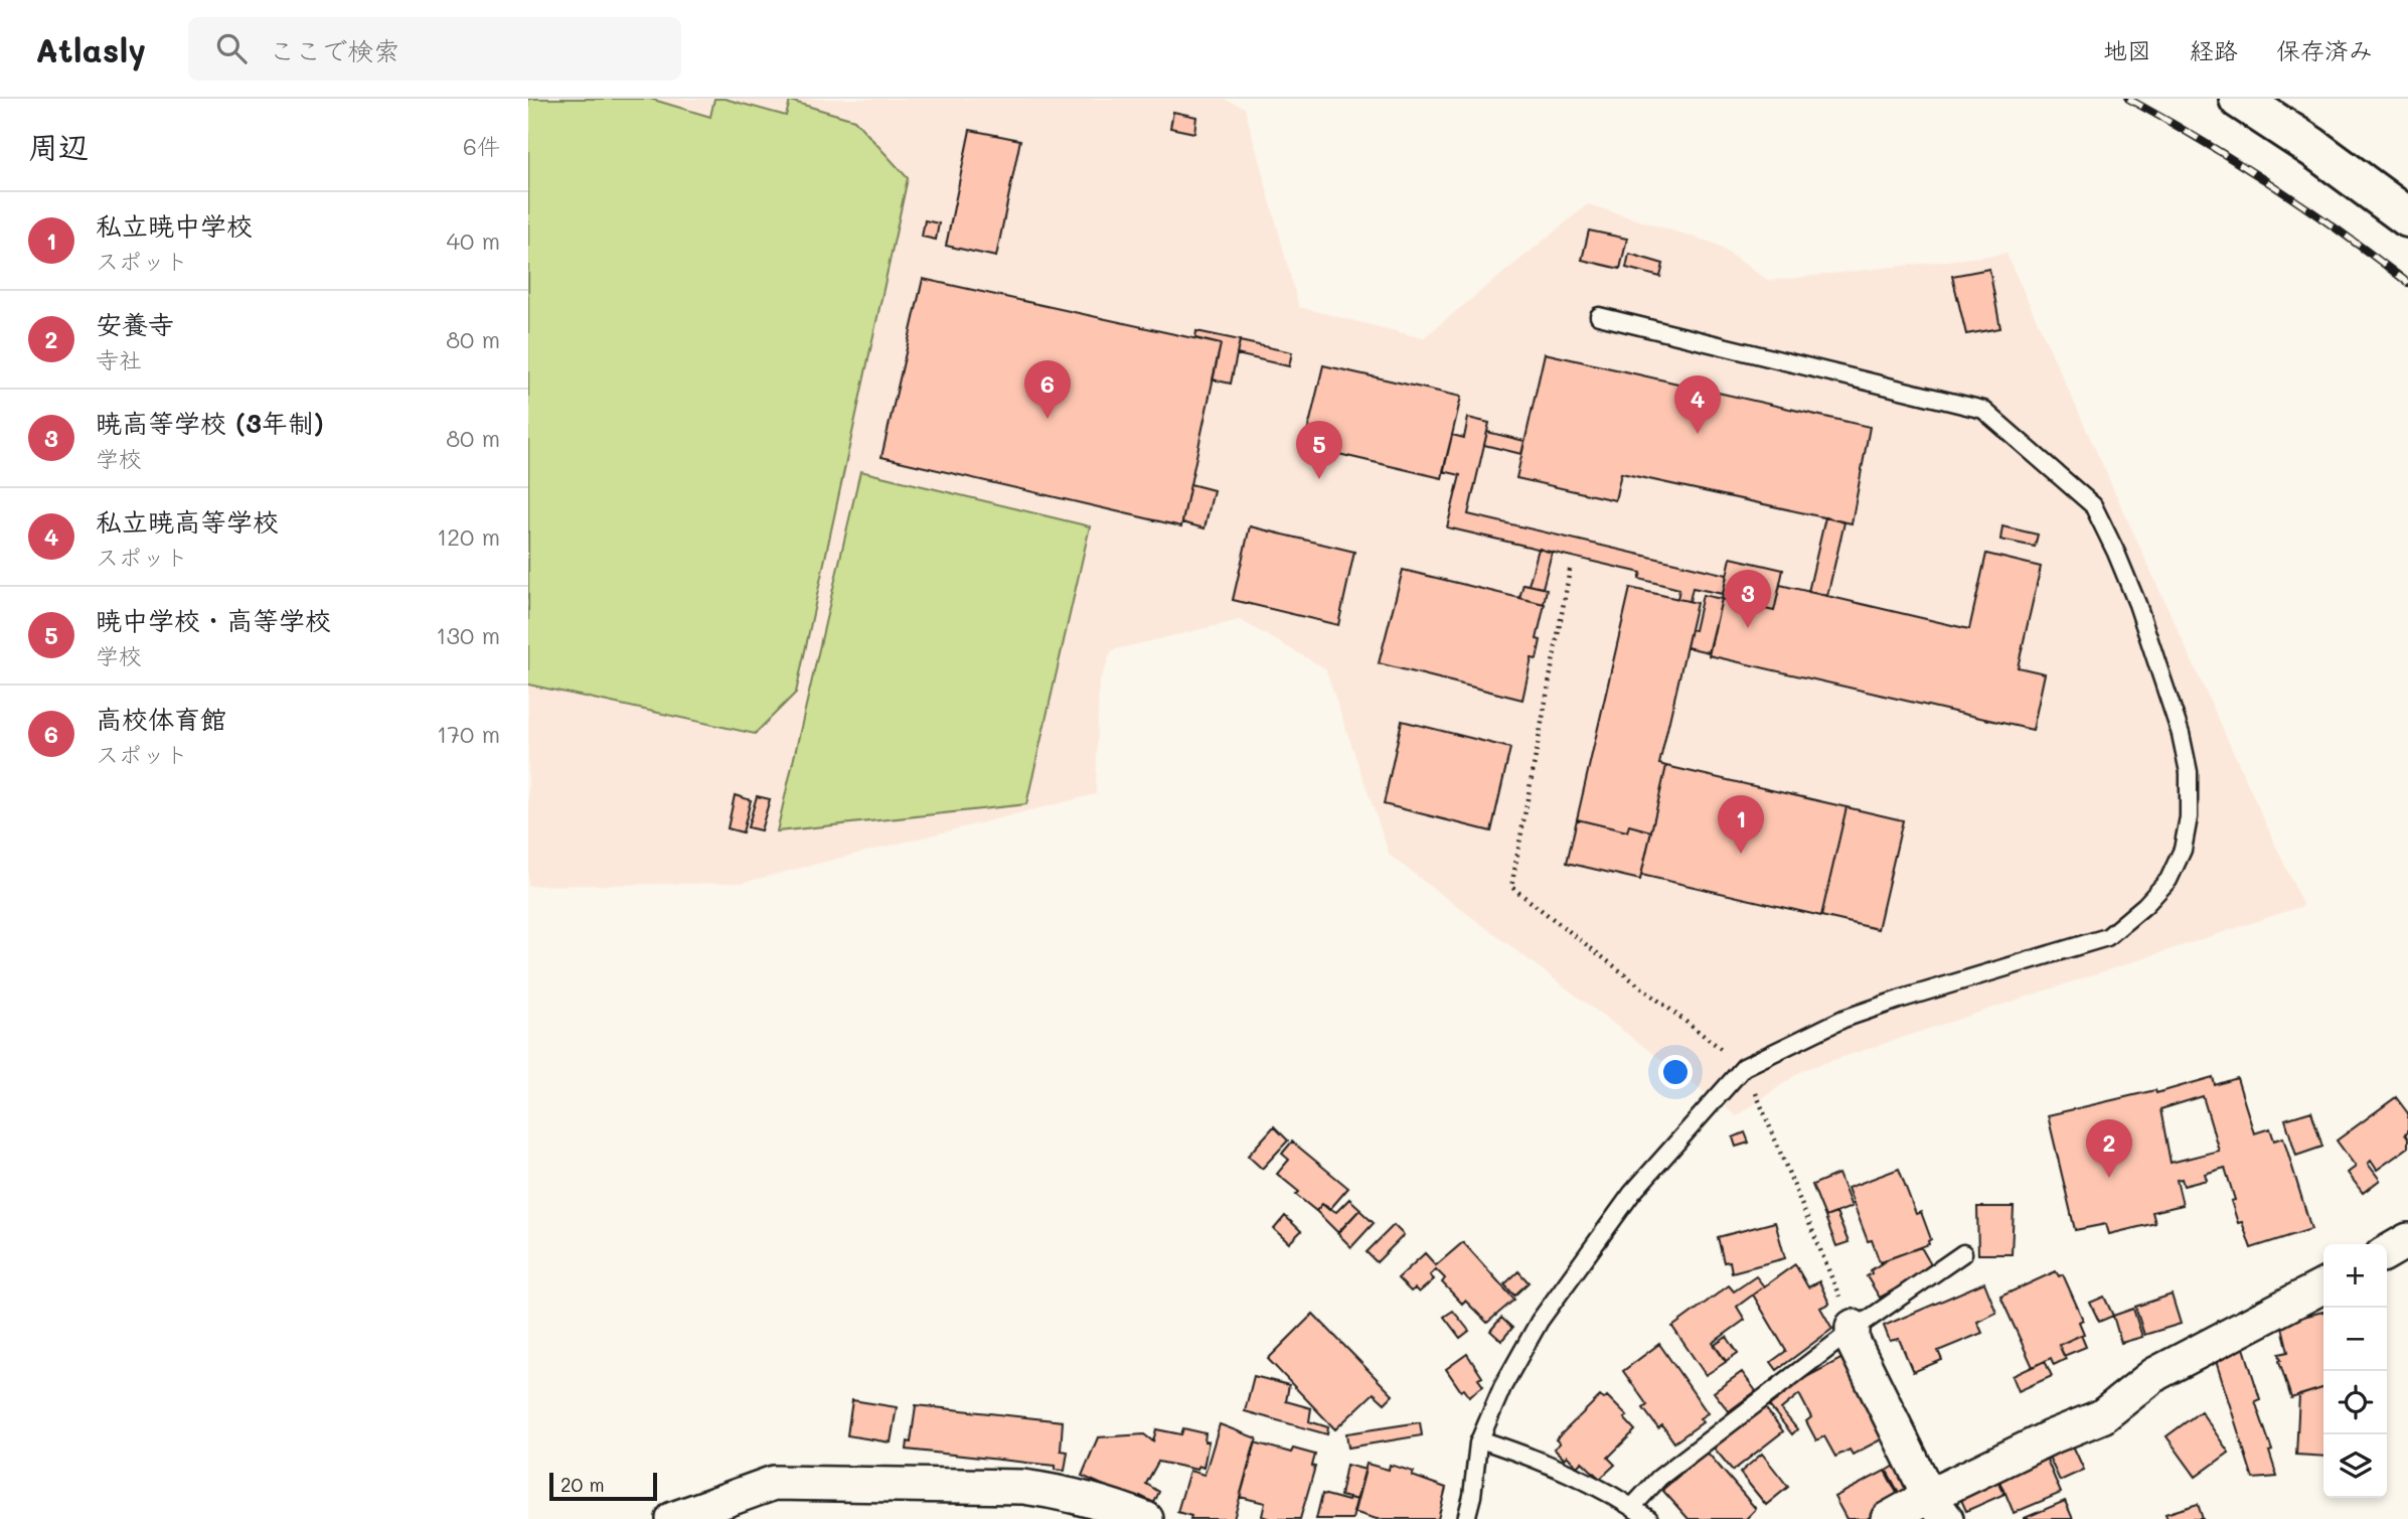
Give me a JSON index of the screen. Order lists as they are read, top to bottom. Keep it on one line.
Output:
{"scale_bar":"20 m","page":{"header":"Atlasly","search":"ここで検索","nav":["地図","経路","保存済み"],"heading":["周辺","6件"],"list":[{"mark":"1","name":"私立暁中学校","note":"スポット","value":"40 m"},{"mark":"2","name":"安養寺","note":"寺社","value":"80 m"},{"mark":"3","name":"暁高等学校 (3年制)","note":"学校","value":"80 m"},{"mark":"4","name":"私立暁高等学校","note":"スポット","value":"120 m"},{"mark":"5","name":"暁中学校・高等学校","note":"学校","value":"130 m"},{"mark":"6","name":"高校体育館","note":"スポット","value":"170 m"}],"pins":["6","4","5","3","1","2"],"map_buttons":["+","−"],"scale":"20 m"}}
